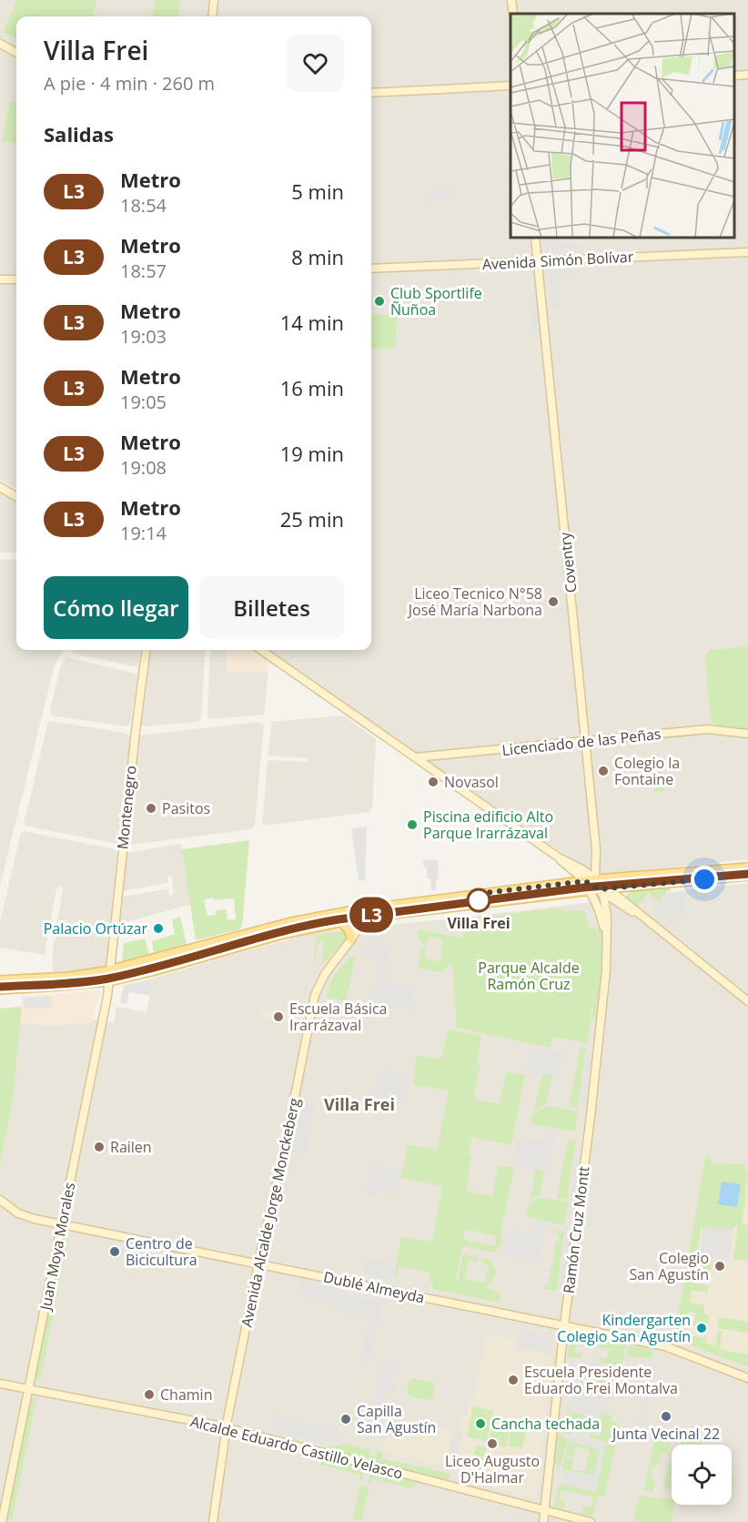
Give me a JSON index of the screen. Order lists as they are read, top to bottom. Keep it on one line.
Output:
{"streets":{"street":["Avenida Simón Bolívar","Coventry","Licenciado de las Peñas","Montenegro","Avenida Alcalde Jorge Monckeberg","Ramón Cruz Montt","Juan Moya Morales","Dublé Almeyda","Alcalde Eduardo Castillo Velasco"]},"crossings":[["Avenida Simón Bolívar","Coventry"],["Coventry","Licenciado de las Peñas"],["Coventry","Ramón Cruz Montt"],["Montenegro","Juan Moya Morales"],["Avenida Alcalde Jorge Monckeberg","Dublé Almeyda"],["Avenida Alcalde Jorge Monckeberg","Alcalde Eduardo Castillo Velasco"],["Ramón Cruz Montt","Dublé Almeyda"],["Ramón Cruz Montt","Alcalde Eduardo Castillo Velasco"],["Juan Moya Morales","Dublé Almeyda"],["Juan Moya Morales","Alcalde Eduardo Castillo Velasco"]],"districts":["Villa Frei"],"parks":["Parque Alcalde Ramón Cruz"],"places":["Club Sportlife Ñuñoa","Liceo Tecnico N°58 José María Narbona","Colegio la Fontaine","Novasol","Pasitos","Piscina edificio Alto Parque Irarrázaval","Villa Frei","Palacio Ortúzar","Escuela Básica Irarrázaval","Railen","Centro de Bicicultura","Colegio San Agustín","Kindergarten Colegio San Agustín","Escuela Presidente Eduardo Frei Montalva","Chamin","Junta Vecinal 22","Capilla San Agustín","Cancha techada","Liceo Augusto D'Halmar"],"lines":["metro line L3"],"page":{"on_map":"L3","heading":[["Villa Frei","A pie · 4 min · 260 m"],"Salidas"],"list":[{"mark":"L3","name":"Metro","note":"18:54","value":"5 min"},{"mark":"L3","name":"Metro","note":"18:57","value":"8 min"},{"mark":"L3","name":"Metro","note":"19:03","value":"14 min"},{"mark":"L3","name":"Metro","note":"19:05","value":"16 min"},{"mark":"L3","name":"Metro","note":"19:08","value":"19 min"},{"mark":"L3","name":"Metro","note":"19:14","value":"25 min"}],"buttons":["Cómo llegar","Billetes"]}}
